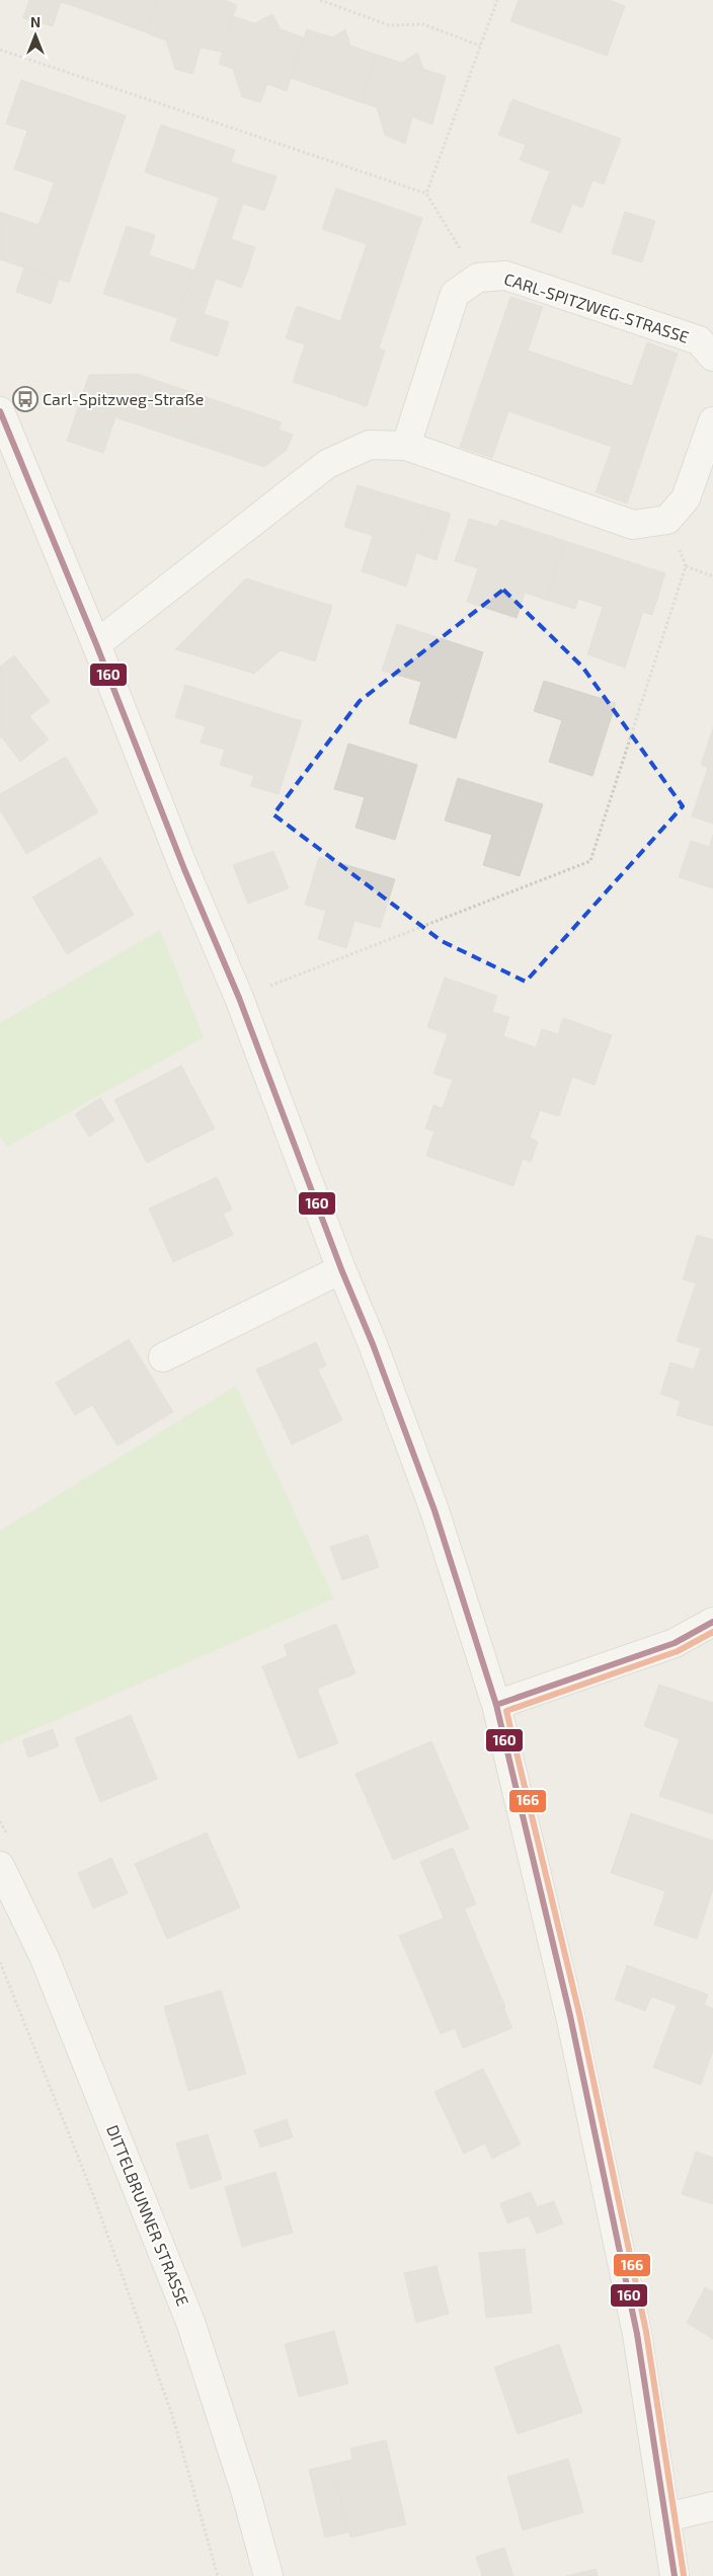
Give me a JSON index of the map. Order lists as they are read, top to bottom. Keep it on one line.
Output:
{"streets":{"street":["CARL-SPITZWEG-STRASSE","DITTELBRUNNER STRASSE"]},"places":{"bus stop":["Carl-Spitzweg-Straße"]},"lines":["transit line 160","transit line 166"],"north":"top"}
